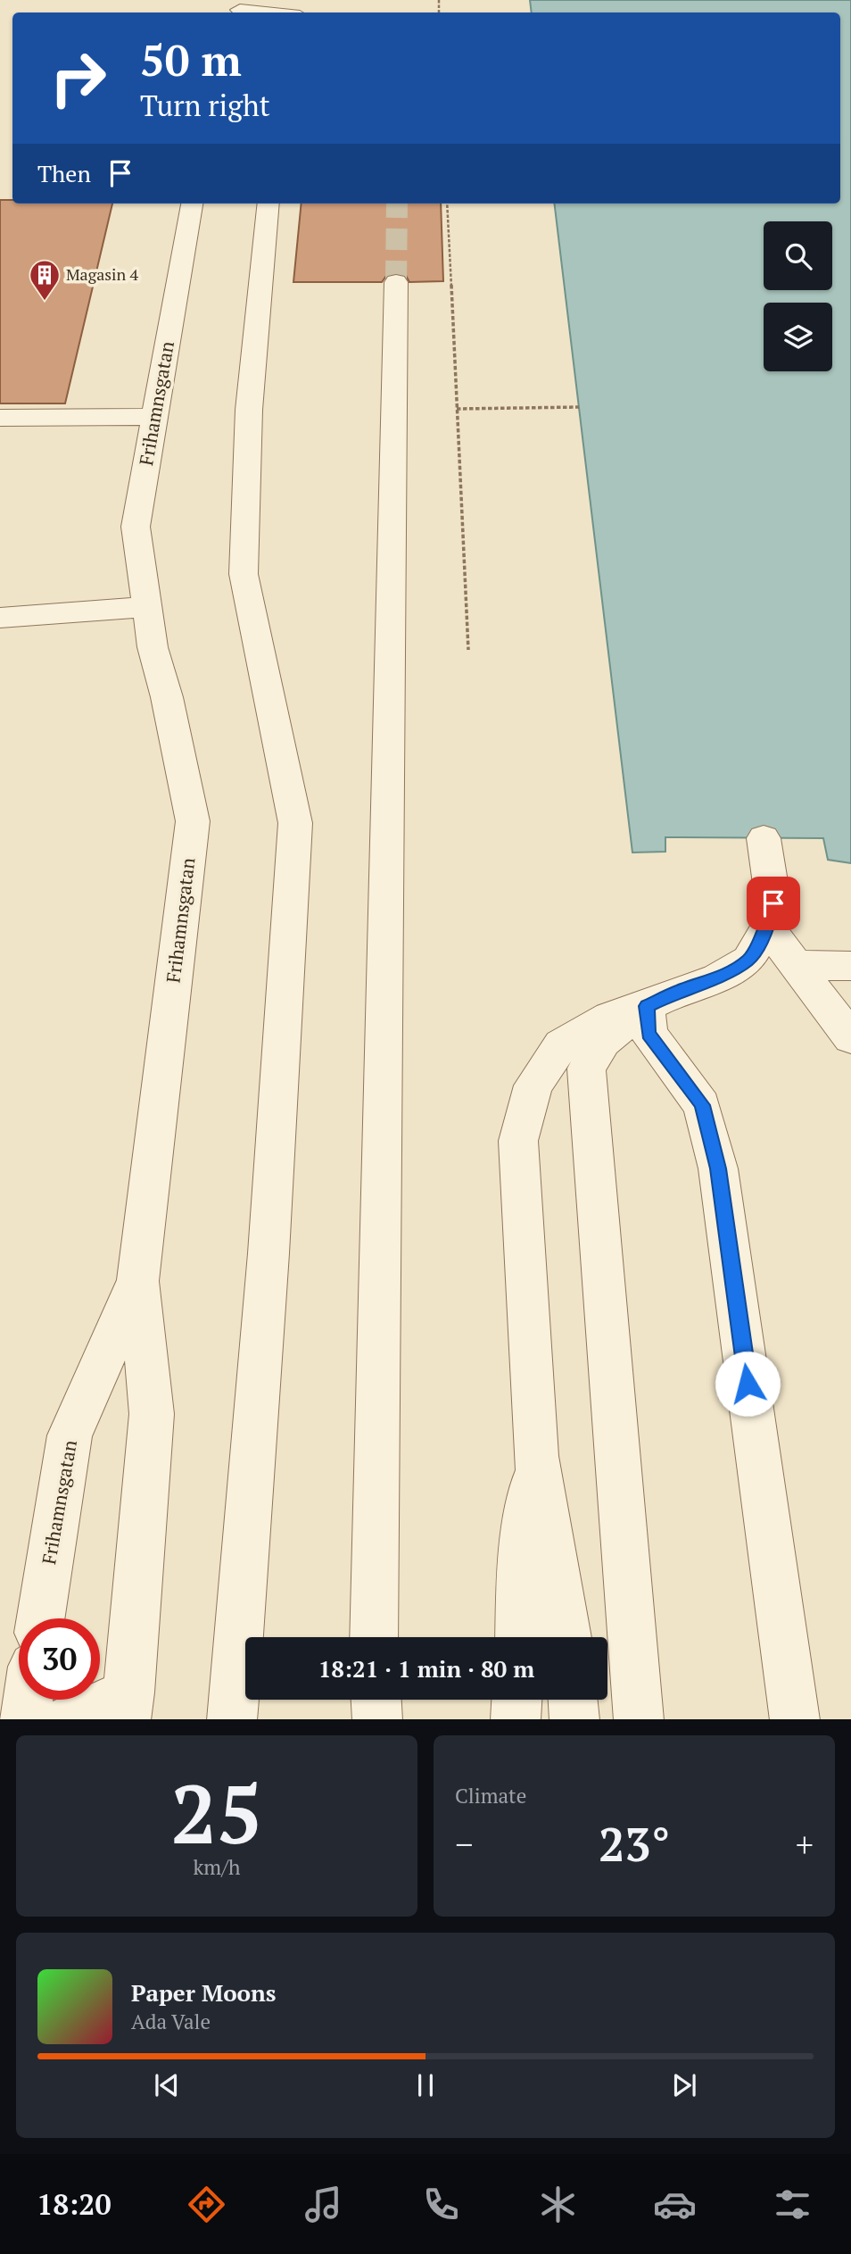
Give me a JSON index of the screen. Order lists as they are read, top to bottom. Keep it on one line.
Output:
{"streets":{"street":["Frihamnsgatan"]},"places":{"building":["Magasin 4"]},"page":{"turn":["50 m","Turn right"],"then":"Then","limit":"30","trip":"18:21 · 1 min · 80 m","tile":[["25","km/h"],"Climate"],"heat":["−","23°","+"],"song":["Paper Moons","Ada Vale"],"tabs":"18:20"}}
